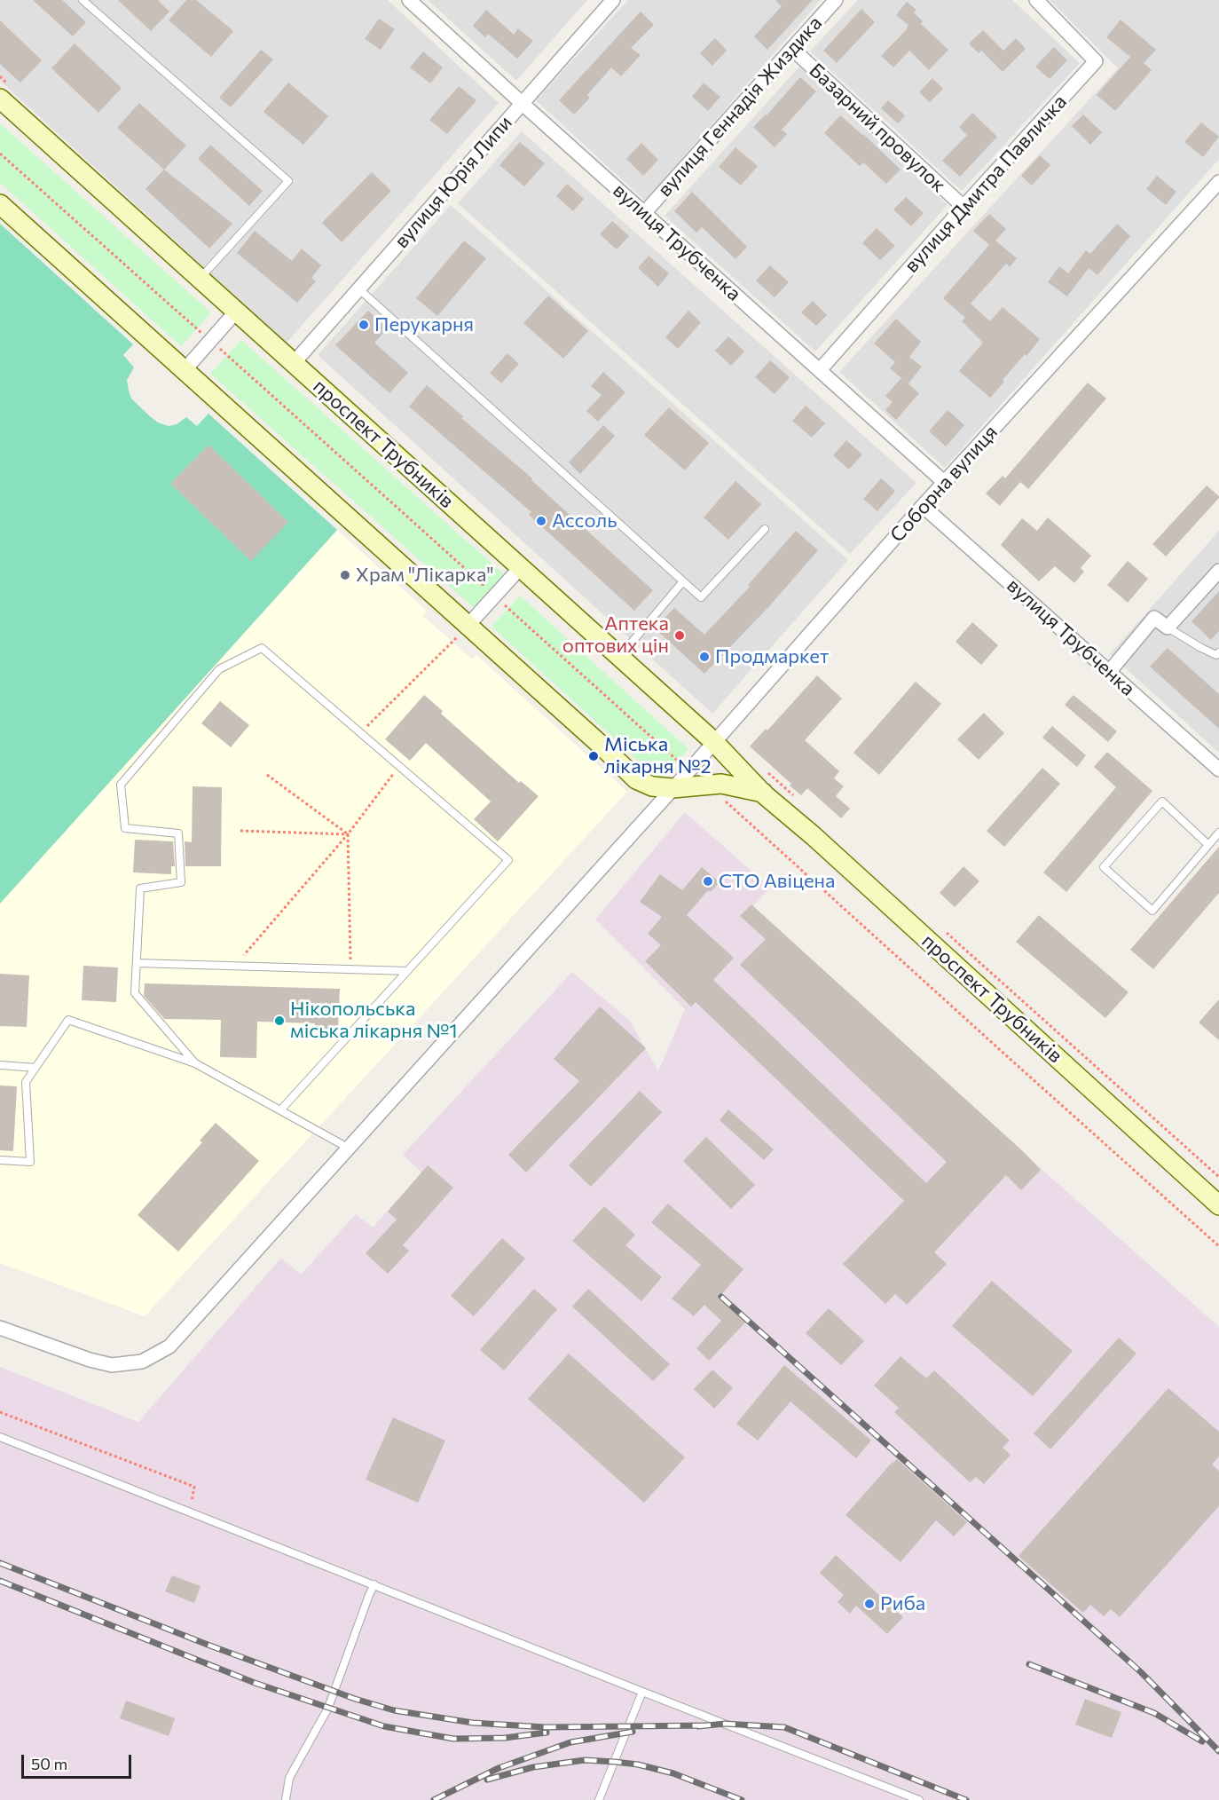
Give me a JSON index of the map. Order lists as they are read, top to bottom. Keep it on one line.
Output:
{"streets":{"main road":["проспект Трубників"],"street":["вулиця Геннадія Жиздика","Базарний провулок","вулиця Юрія Липи","вулиця Дмитра Павличка","вулиця Трубченка","Соборна вулиця"]},"crossings":[["вулиця Геннадія Жиздика","Базарний провулок"],["вулиця Геннадія Жиздика","вулиця Трубченка"],["Базарний провулок","вулиця Дмитра Павличка"],["вулиця Юрія Липи","вулиця Трубченка"],["вулиця Юрія Липи","проспект Трубників"],["вулиця Дмитра Павличка","вулиця Трубченка"],["вулиця Трубченка","Соборна вулиця"],["проспект Трубників","Соборна вулиця"]],"places":["Перукарня","Ассоль","Храм \"Лікарка\"","Аптека оптових цін","Продмаркет","Міська лікарня №2","СТО Авіцена","Нікопольська міська лікарня №1","Риба"],"scale_bar":"50 m"}
